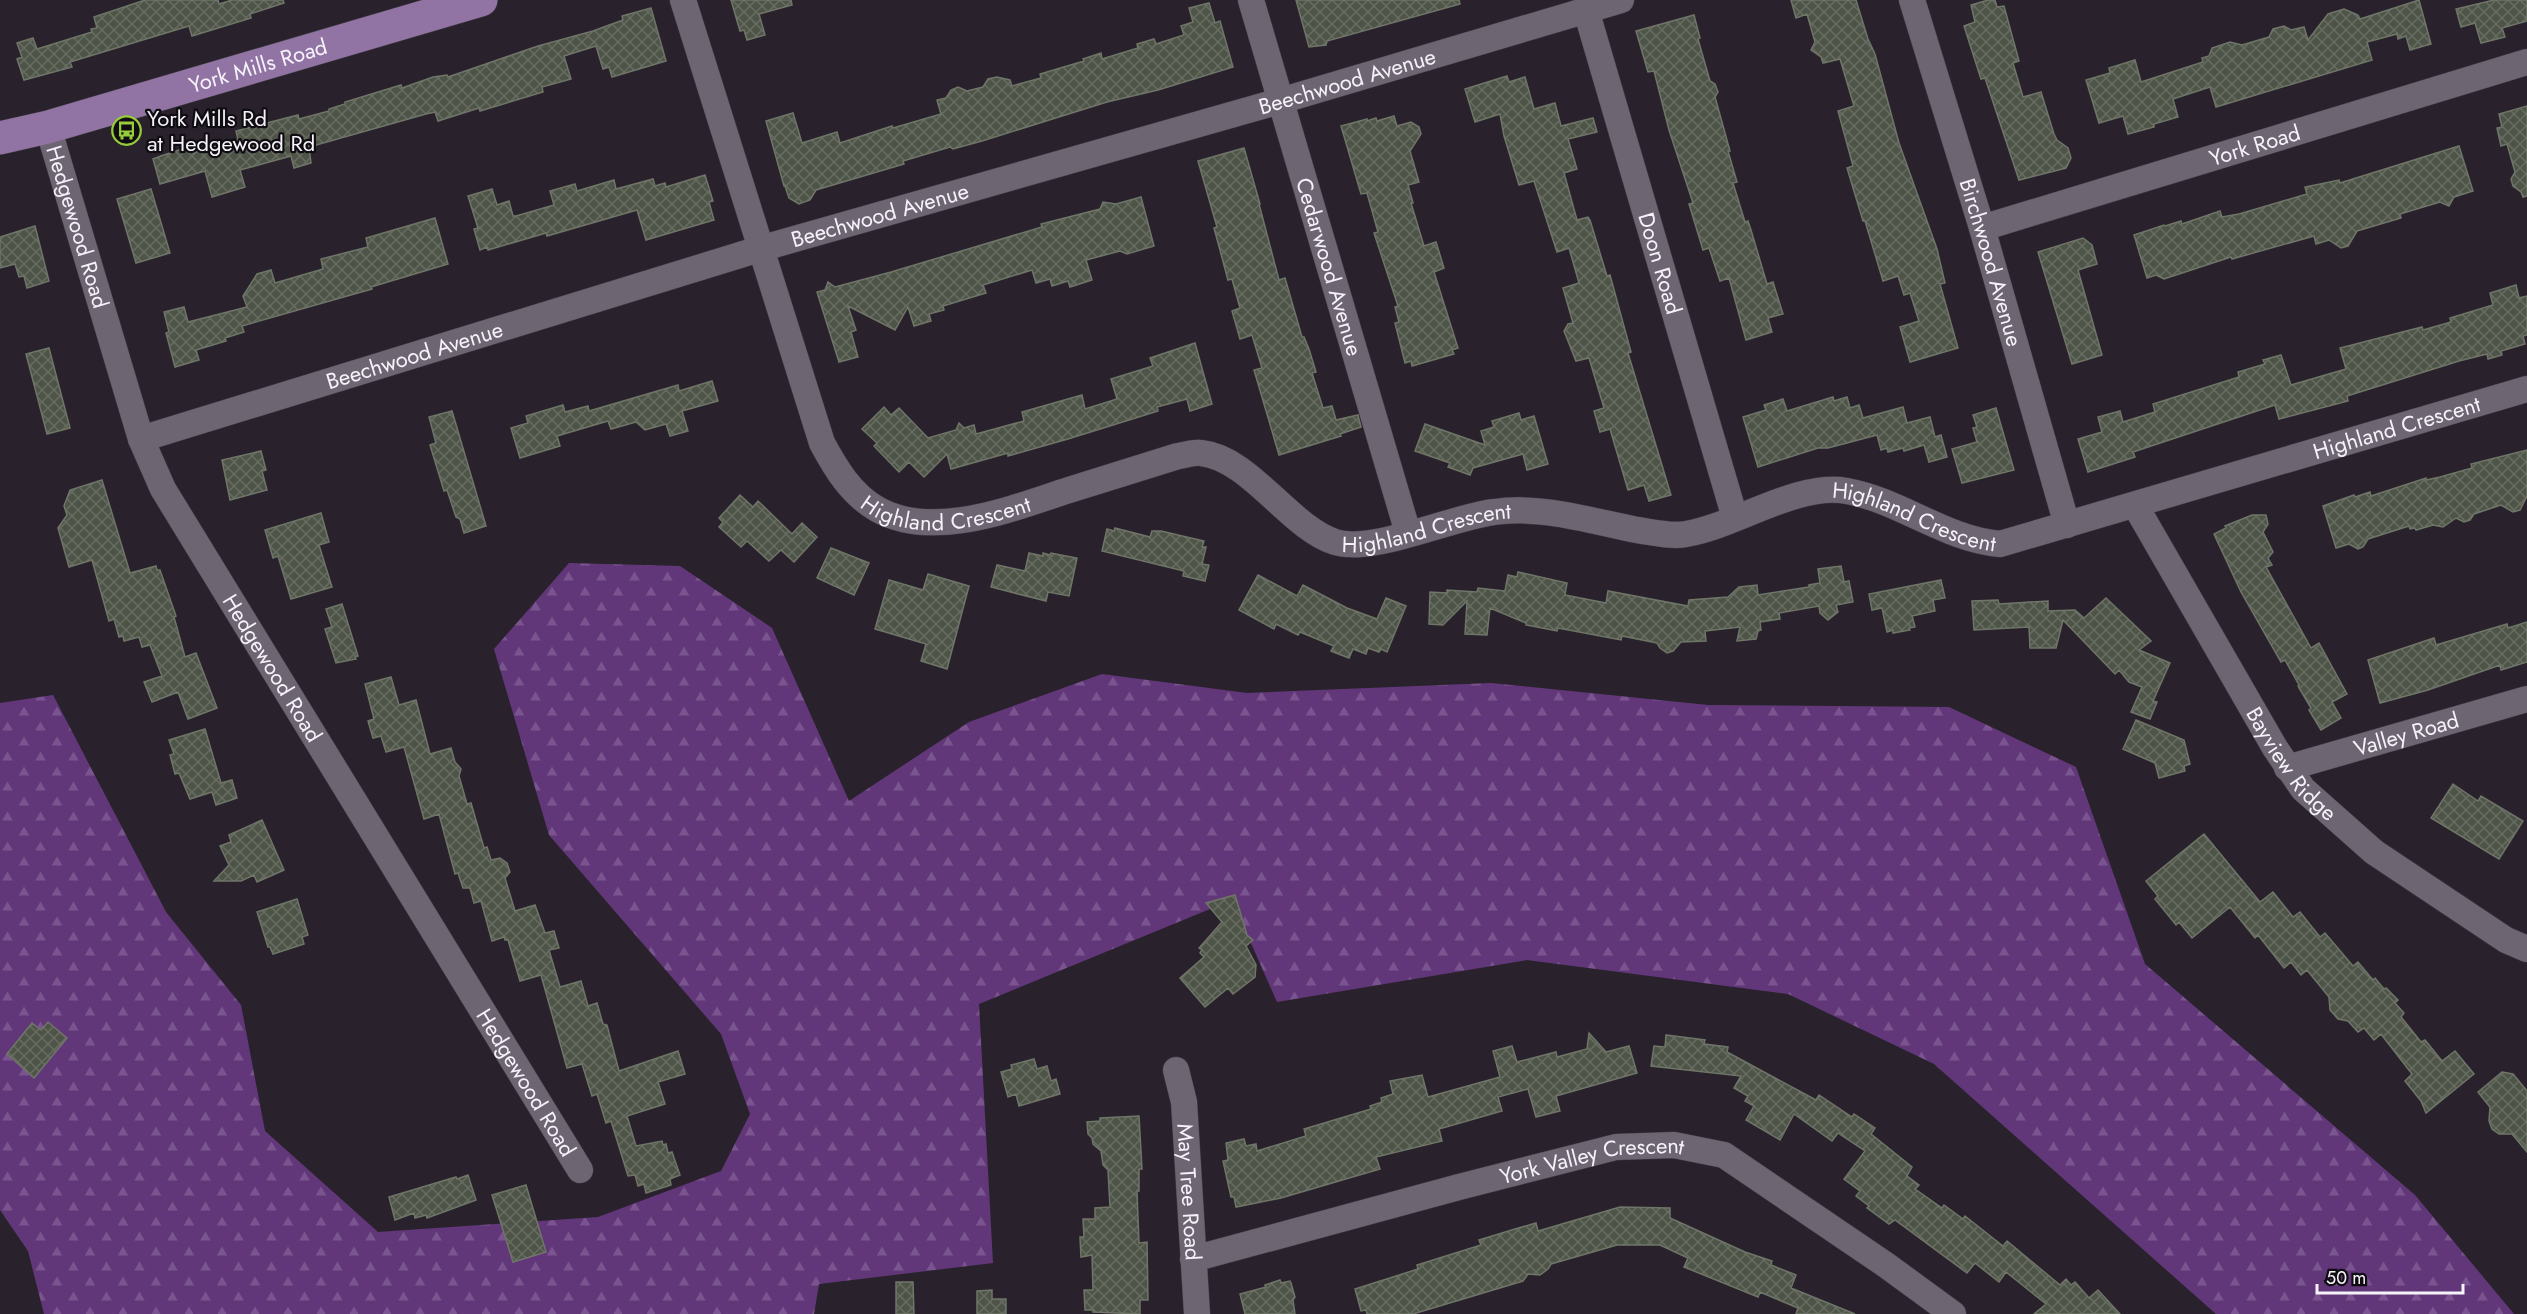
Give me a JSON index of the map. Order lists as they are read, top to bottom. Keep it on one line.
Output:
{"streets":{"main road":["York Mills Road"],"street":["Beechwood Avenue","York Road","Hedgewood Road","Birchwood Avenue","Doon Road","Cedarwood Avenue","Highland Crescent","Valley Road","Bayview Ridge","York Valley Crescent","May Tree Road"]},"crossings":[["York Mills Road","Hedgewood Road"],["Beechwood Avenue","Hedgewood Road"],["Beechwood Avenue","Doon Road"],["Beechwood Avenue","Cedarwood Avenue"],["Beechwood Avenue","Highland Crescent"],["York Road","Birchwood Avenue"],["Birchwood Avenue","Highland Crescent"],["Doon Road","Highland Crescent"],["Cedarwood Avenue","Highland Crescent"],["Highland Crescent","Bayview Ridge"],["Valley Road","Bayview Ridge"],["York Valley Crescent","May Tree Road"]],"places":{"bus stop":["York Mills Rd at Hedgewood Rd"]},"scale_bar":"50 m"}
